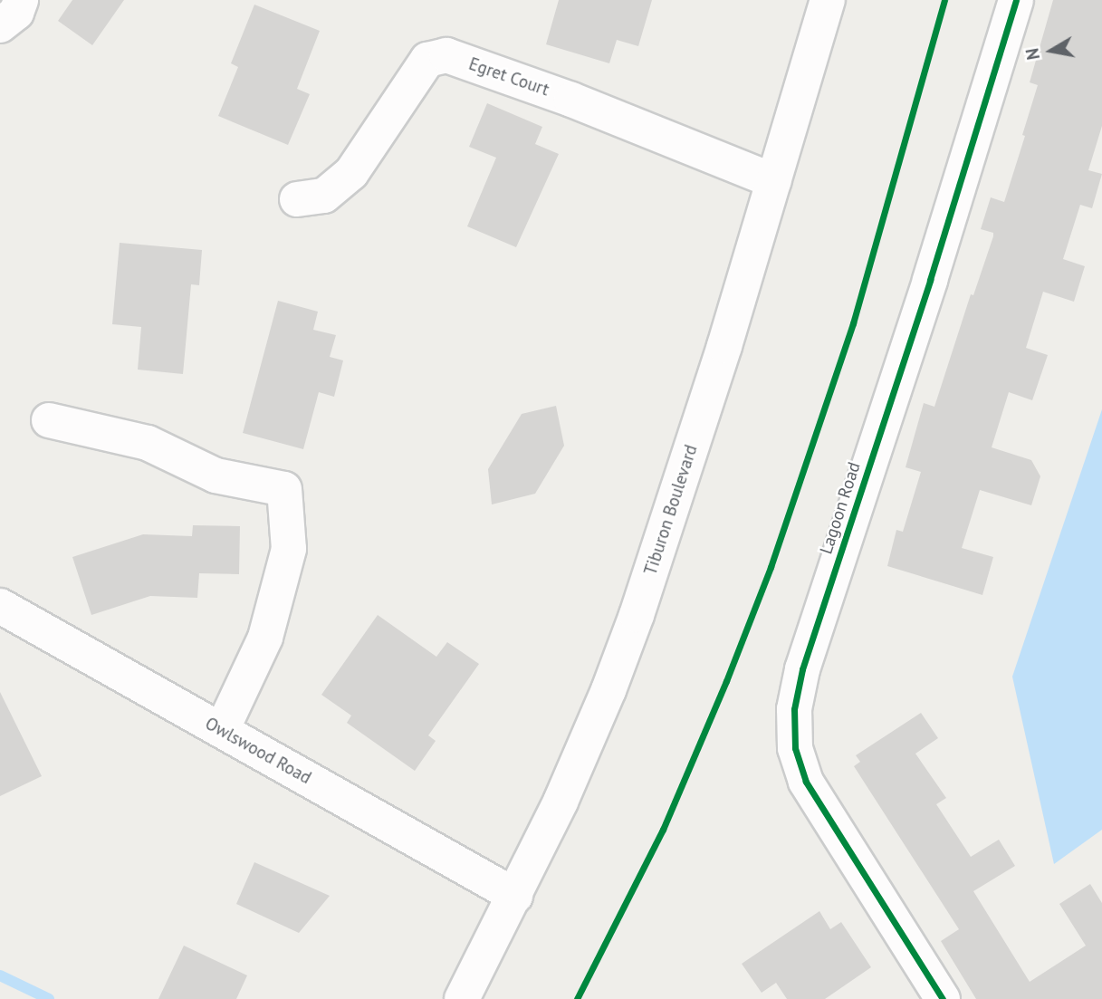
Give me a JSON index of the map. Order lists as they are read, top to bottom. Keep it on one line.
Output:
{"streets":{"street":["Egret Court","Lagoon Road","Tiburon Boulevard","Owlswood Road"]},"crossings":[["Egret Court","Tiburon Boulevard"],["Tiburon Boulevard","Owlswood Road"]],"north":"left"}
